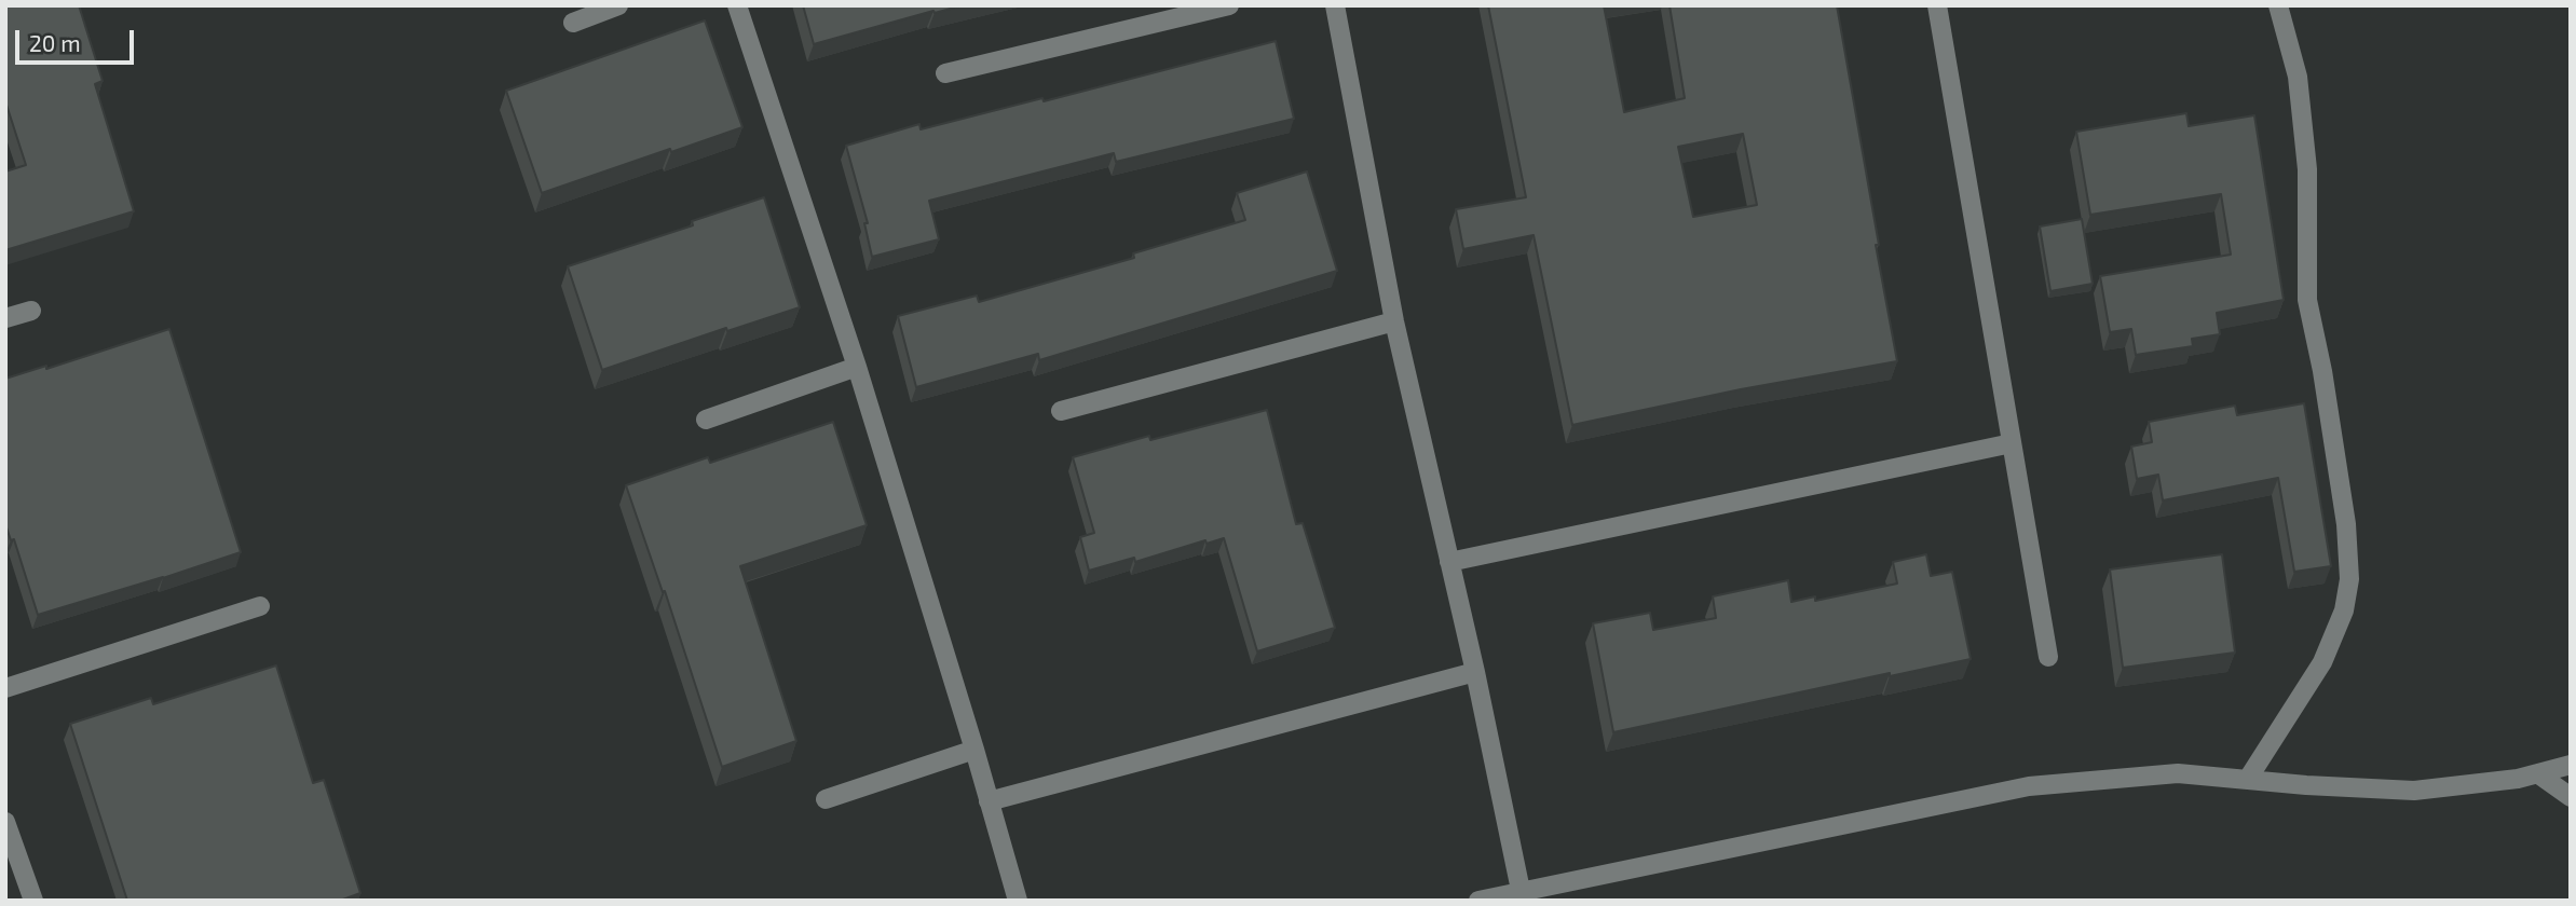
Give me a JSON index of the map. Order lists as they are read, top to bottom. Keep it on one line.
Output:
{"scale_bar":"20 m"}
